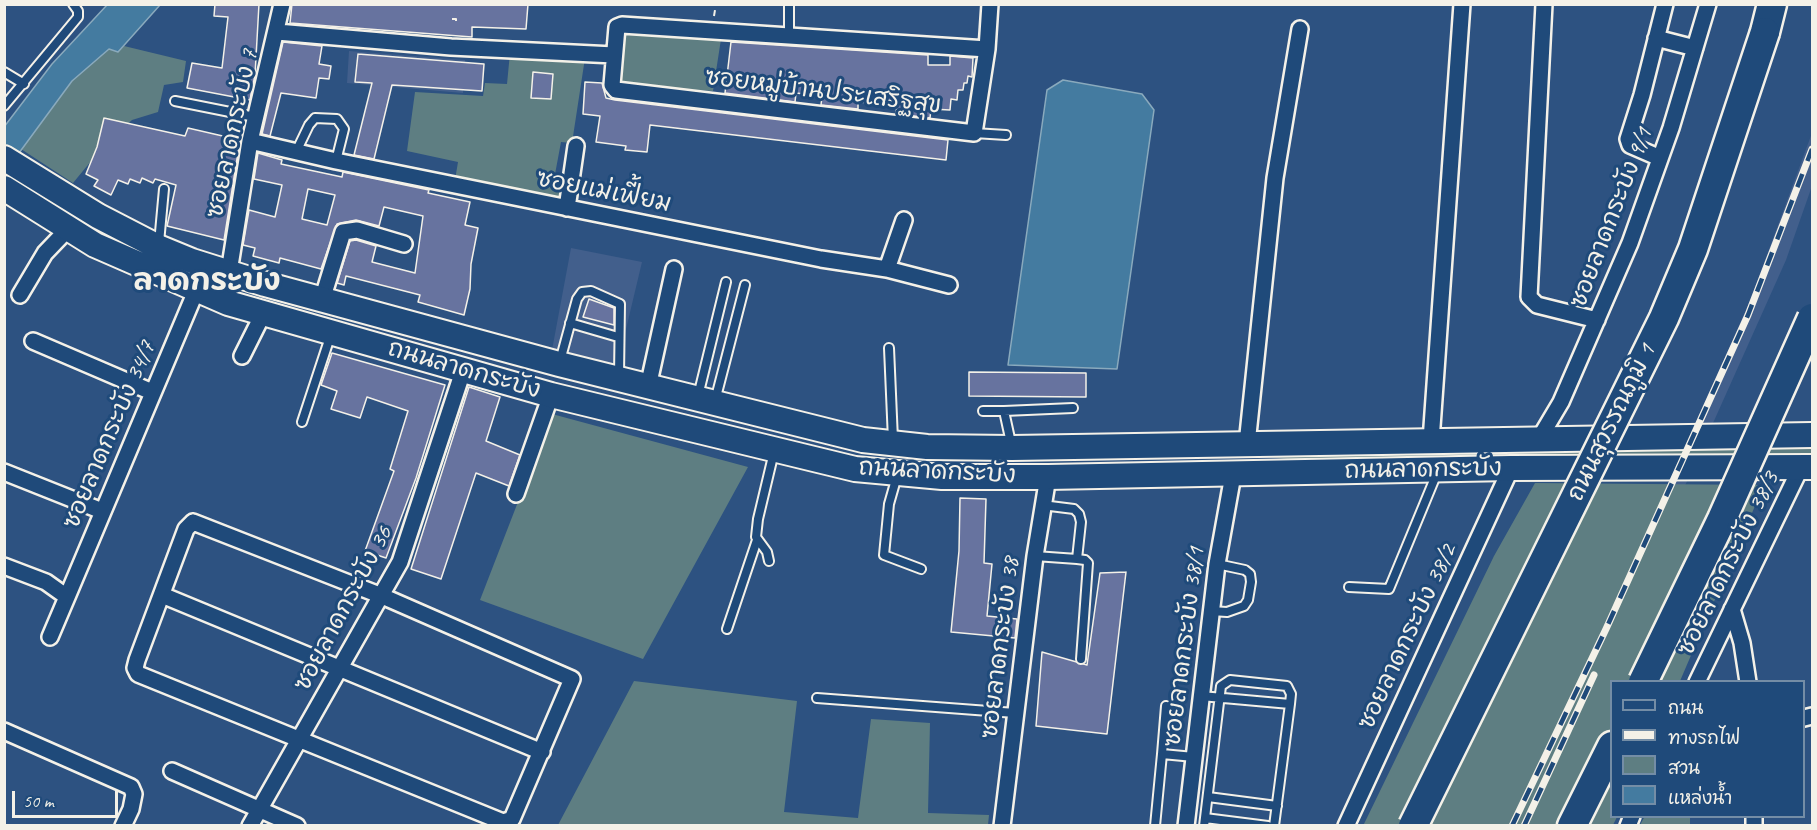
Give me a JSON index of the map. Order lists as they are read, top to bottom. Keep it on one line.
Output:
{"streets":{"highway":["ถนนสุวรรณภูมิ 1"],"main road":["ถนนลาดกระบัง"],"street":["ซอยหมู่บ้านประเสริฐสุข","ซอยลาดกระบัง 7","ซอยแม่เฟี้ยม","ซอยลาดกระบัง 9/1","ซอยลาดกระบัง 34/7","ซอยลาดกระบัง 38/3","ซอยลาดกระบัง 36","ซอยลาดกระบัง 38/2","ซอยลาดกระบัง 38/1","ซอยลาดกระบัง 38"]},"crossings":[["ซอยลาดกระบัง 7","ซอยแม่เฟี้ยม"],["ซอยลาดกระบัง 7","ถนนลาดกระบัง"],["ซอยลาดกระบัง 9/1","ถนนลาดกระบัง"],["ถนนลาดกระบัง","ซอยลาดกระบัง 34/7"],["ถนนลาดกระบัง","ซอยลาดกระบัง 38/3"],["ถนนลาดกระบัง","ซอยลาดกระบัง 36"],["ถนนลาดกระบัง","ซอยลาดกระบัง 38/2"],["ถนนลาดกระบัง","ซอยลาดกระบัง 38/1"],["ถนนลาดกระบัง","ซอยลาดกระบัง 38"]],"districts":["ลาดกระบัง"],"legend":["ถนน","ทางรถไฟ","สวน","แหล่งน้ำ"],"scale_bar":"50 m"}
